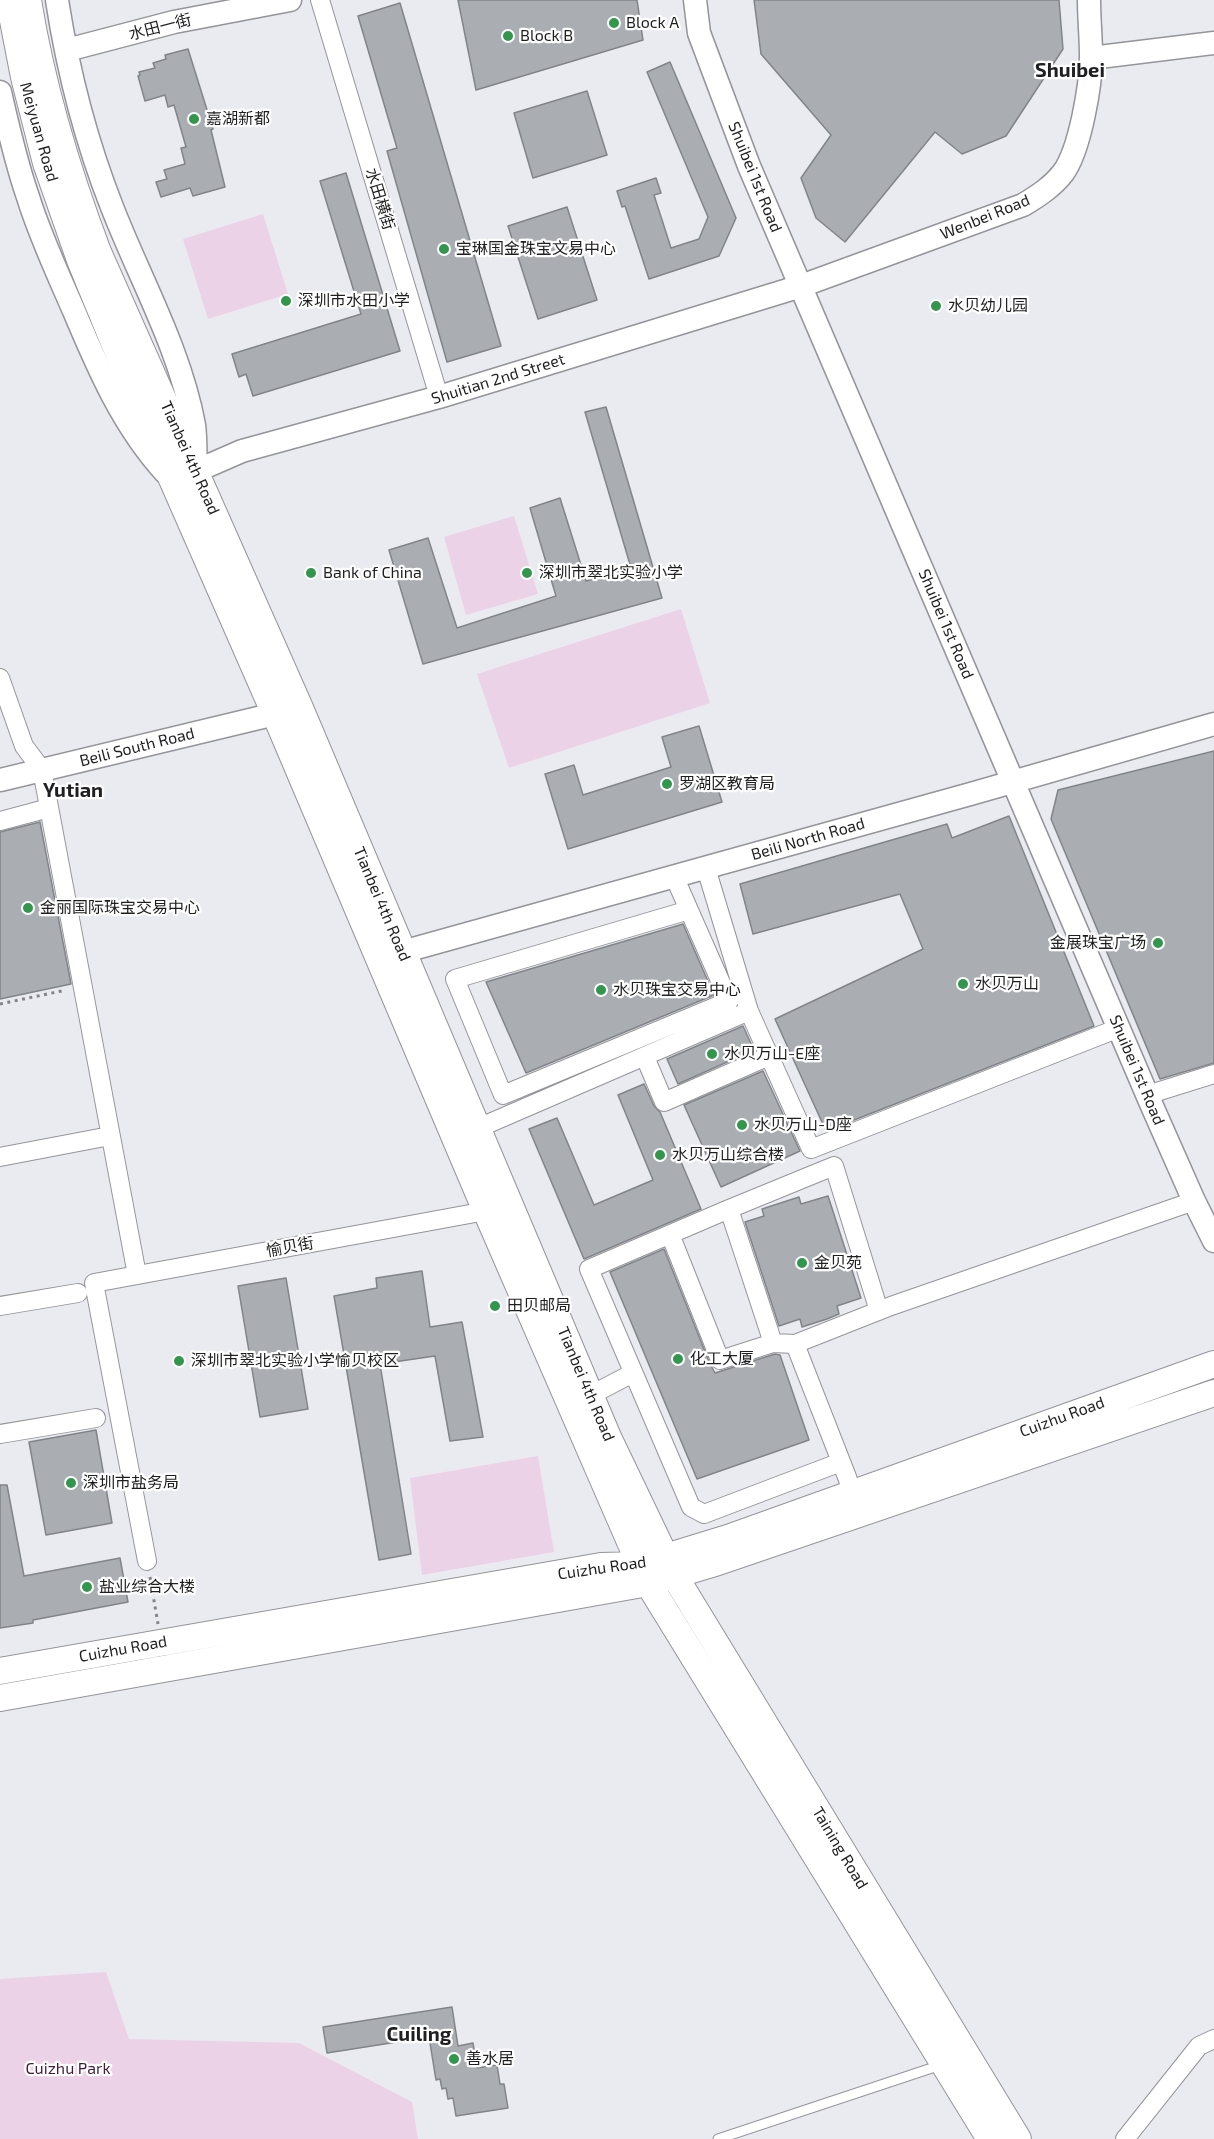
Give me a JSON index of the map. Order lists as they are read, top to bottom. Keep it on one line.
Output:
{"streets":{"main road":["Meiyuan Road","Tianbei 4th Road","Cuizhu Road","Taining Road"],"street":["水田一街","Shuibei 1st Road","水田横街","Wenbei Road","Shuitian 2nd Street","Beili South Road","Beili North Road","愉贝街"]},"crossings":[["Meiyuan Road","Tianbei 4th Road"],["Shuibei 1st Road","Wenbei Road"],["Shuibei 1st Road","Shuitian 2nd Street"],["Shuibei 1st Road","Beili North Road"],["水田横街","Shuitian 2nd Street"],["Wenbei Road","Shuitian 2nd Street"],["Shuitian 2nd Street","Tianbei 4th Road"],["Tianbei 4th Road","Beili South Road"],["Tianbei 4th Road","Beili North Road"],["Tianbei 4th Road","愉贝街"],["Tianbei 4th Road","Cuizhu Road"],["Tianbei 4th Road","Taining Road"],["Cuizhu Road","Taining Road"]],"districts":["Shuibei","Yutian","Cuiling"],"parks":["Cuizhu Park"],"places":["Block A","Block B","嘉湖新都","宝琳国金珠宝文易中心","深圳市水田小学","水贝幼儿园","Bank of China","深圳市翠北实验小学","罗湖区教育局","金丽国际珠宝交易中心","金展珠宝广场","水贝万山","水贝珠宝交易中心","水贝万山-E座","水贝万山-D座","水贝万山综合楼","金贝苑","田贝邮局","化工大厦","深圳市翠北实验小学愉贝校区","深圳市盐务局","盐业综合大楼","善水居"]}
